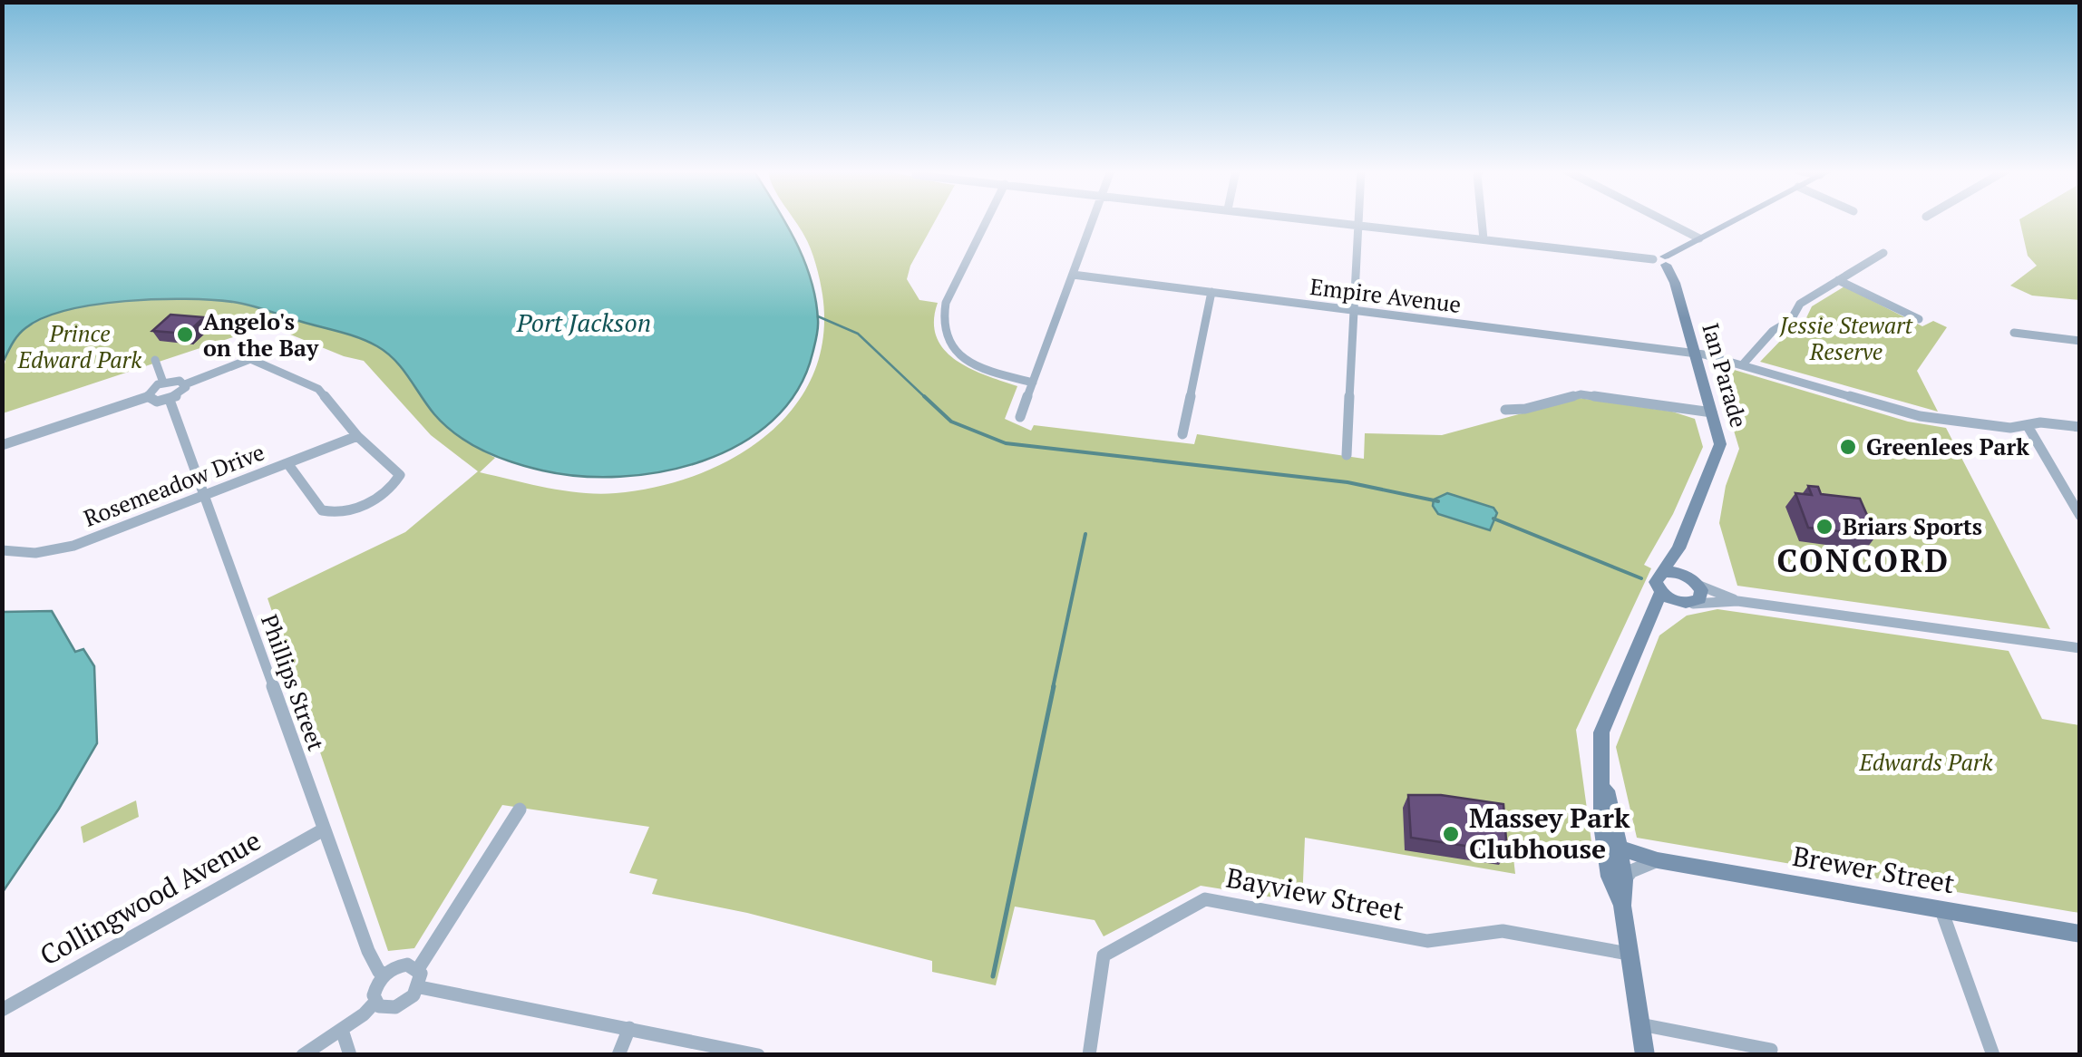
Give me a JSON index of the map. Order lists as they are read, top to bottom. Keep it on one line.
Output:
{"streets":{"main road":["Ian Parade","Brewer Street"],"street":["Empire Avenue","Rosemeadow Drive","Phillips Street","Bayview Street","Collingwood Avenue"]},"crossings":[["Empire Avenue","Ian Parade"],["Rosemeadow Drive","Phillips Street"],["Phillips Street","Collingwood Avenue"]],"districts":["CONCORD"],"water":["Port Jackson"],"parks":["Jessie Stewart Reserve","Prince Edward Park","Edwards Park"],"places":["Angelo's on the Bay","Greenlees Park","Briars Sports","Massey Park Clubhouse"]}
